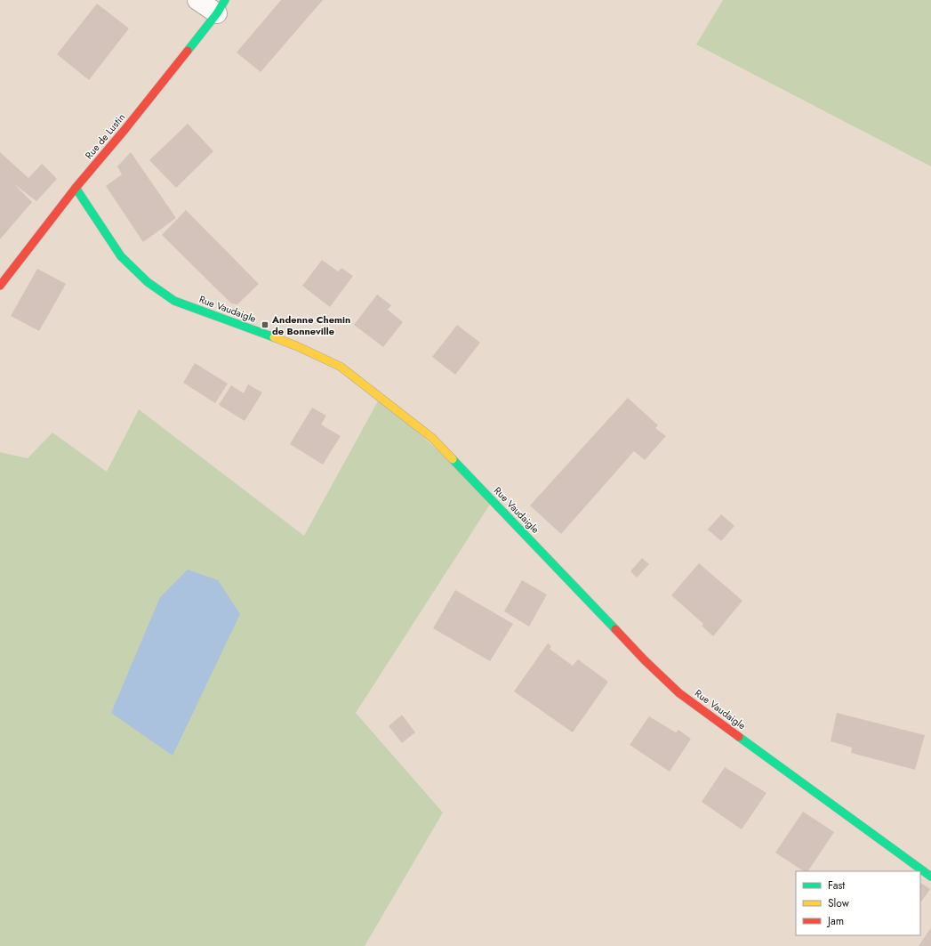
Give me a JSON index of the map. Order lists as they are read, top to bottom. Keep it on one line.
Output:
{"streets":{"street":["Rue de Lustin","Rue Vaudaigle"]},"crossings":[["Rue de Lustin","Rue Vaudaigle"]],"places":{"transit":["Andenne Chemin de Bonneville"]},"legend":["Fast","Slow","Jam"]}
